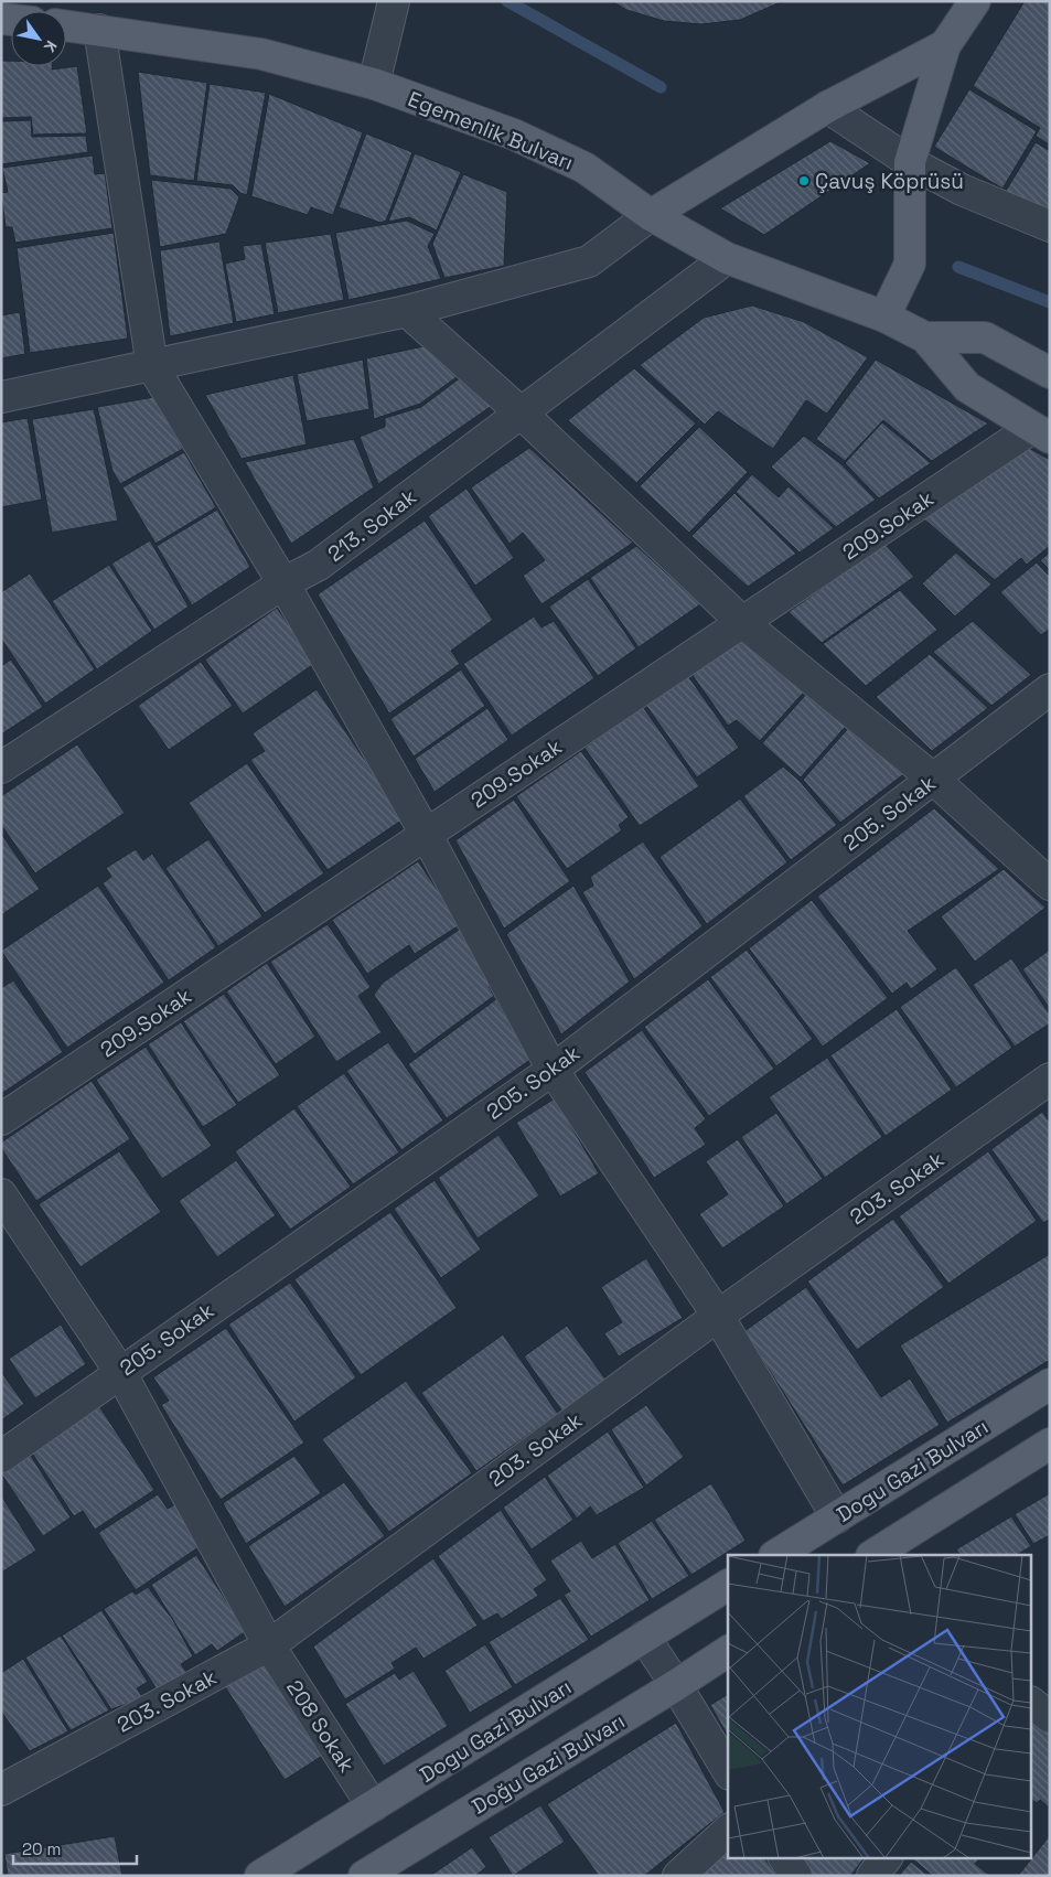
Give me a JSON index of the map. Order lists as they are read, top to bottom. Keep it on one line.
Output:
{"streets":{"main road":["Egemenlik Bulvarı","Dogu Gazi Bulvarı","Doğu Gazi Bulvarı"],"street":["213. Sokak","209.Sokak","205. Sokak","203. Sokak","208 Sokak"]},"crossings":[["Egemenlik Bulvarı","213. Sokak"],["Egemenlik Bulvarı","209.Sokak"],["205. Sokak","208 Sokak"],["203. Sokak","208 Sokak"],["Dogu Gazi Bulvarı","208 Sokak"]],"places":["Çavuş Köprüsü"],"scale_bar":"20 m","north":"bottom right"}
